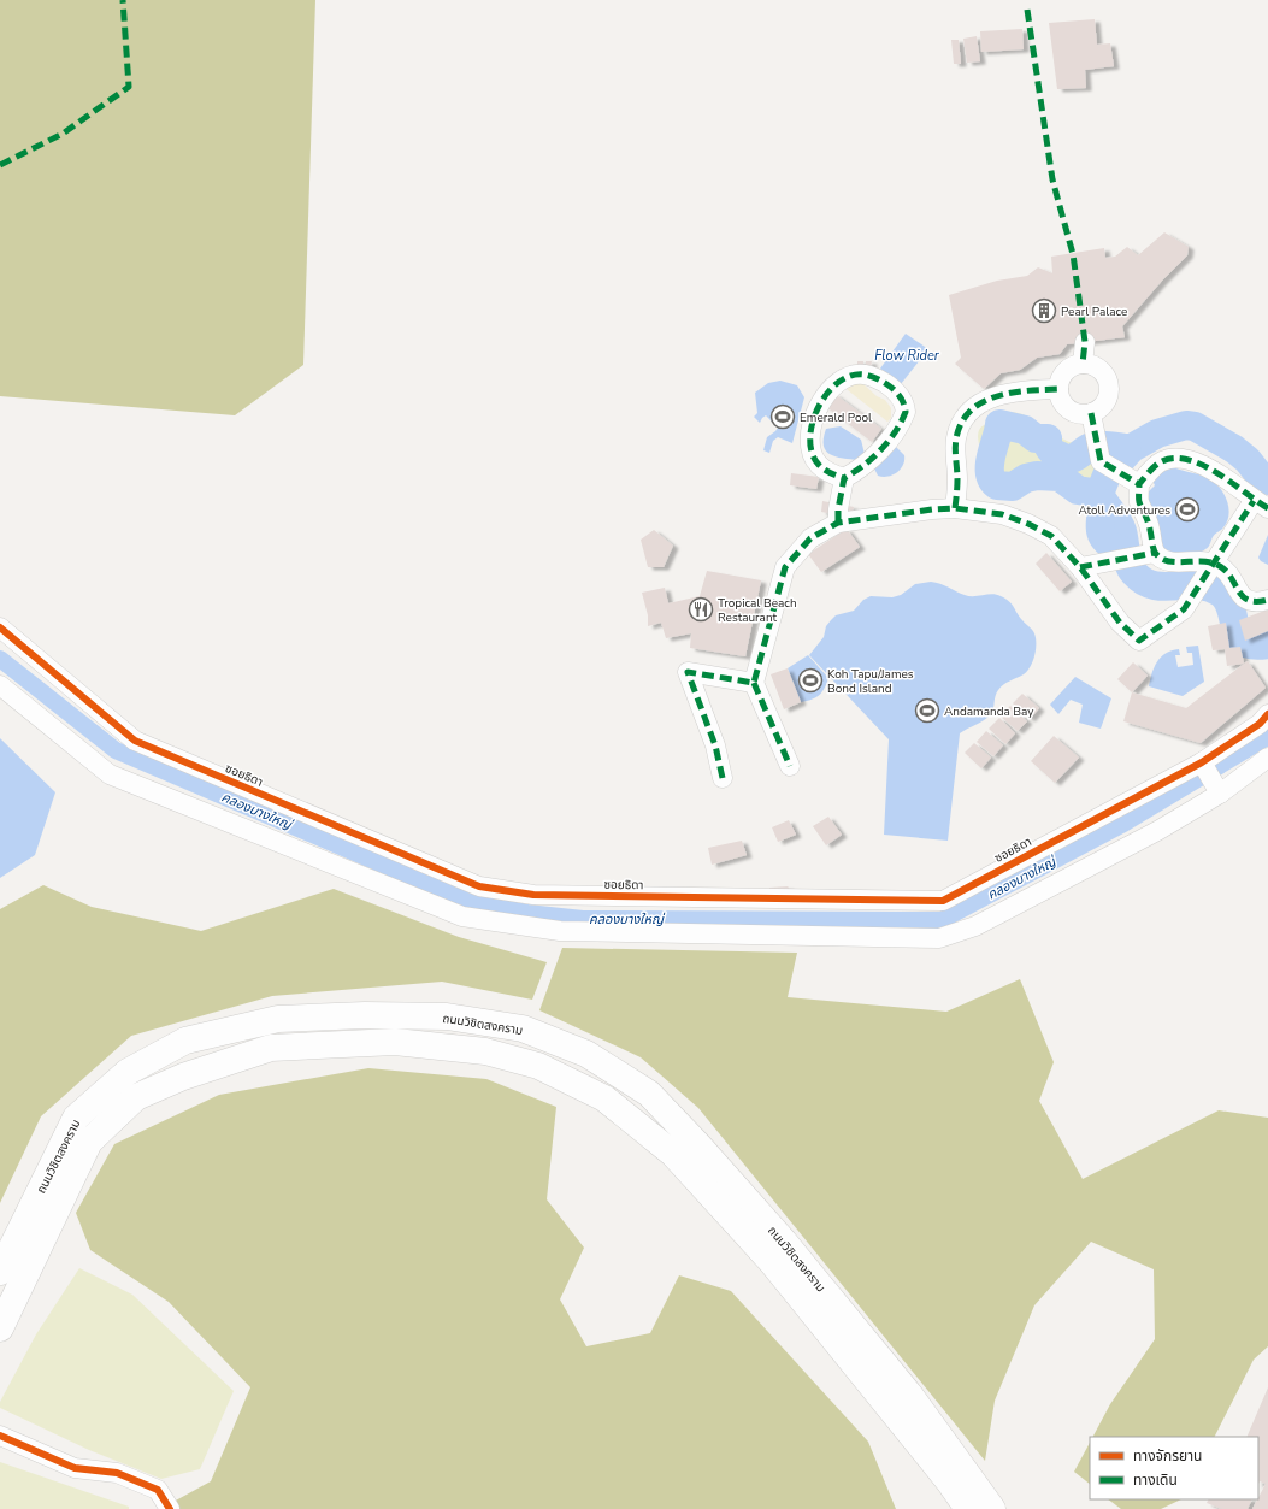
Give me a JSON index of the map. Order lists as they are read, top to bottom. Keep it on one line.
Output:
{"streets":{"main road":["ถนนวิชิตสงคราม"],"street":["ซอยธิดา"]},"water":["Flow Rider","คลองบางใหญ่"],"places":{"building":["Pearl Palace"],"sports":["Emerald Pool","Atoll Adventures","Koh Tapu/James Bond Island","Andamanda Bay"],"restaurant":["Tropical Beach Restaurant"]},"legend":["ทางจักรยาน","ทางเดิน"]}
